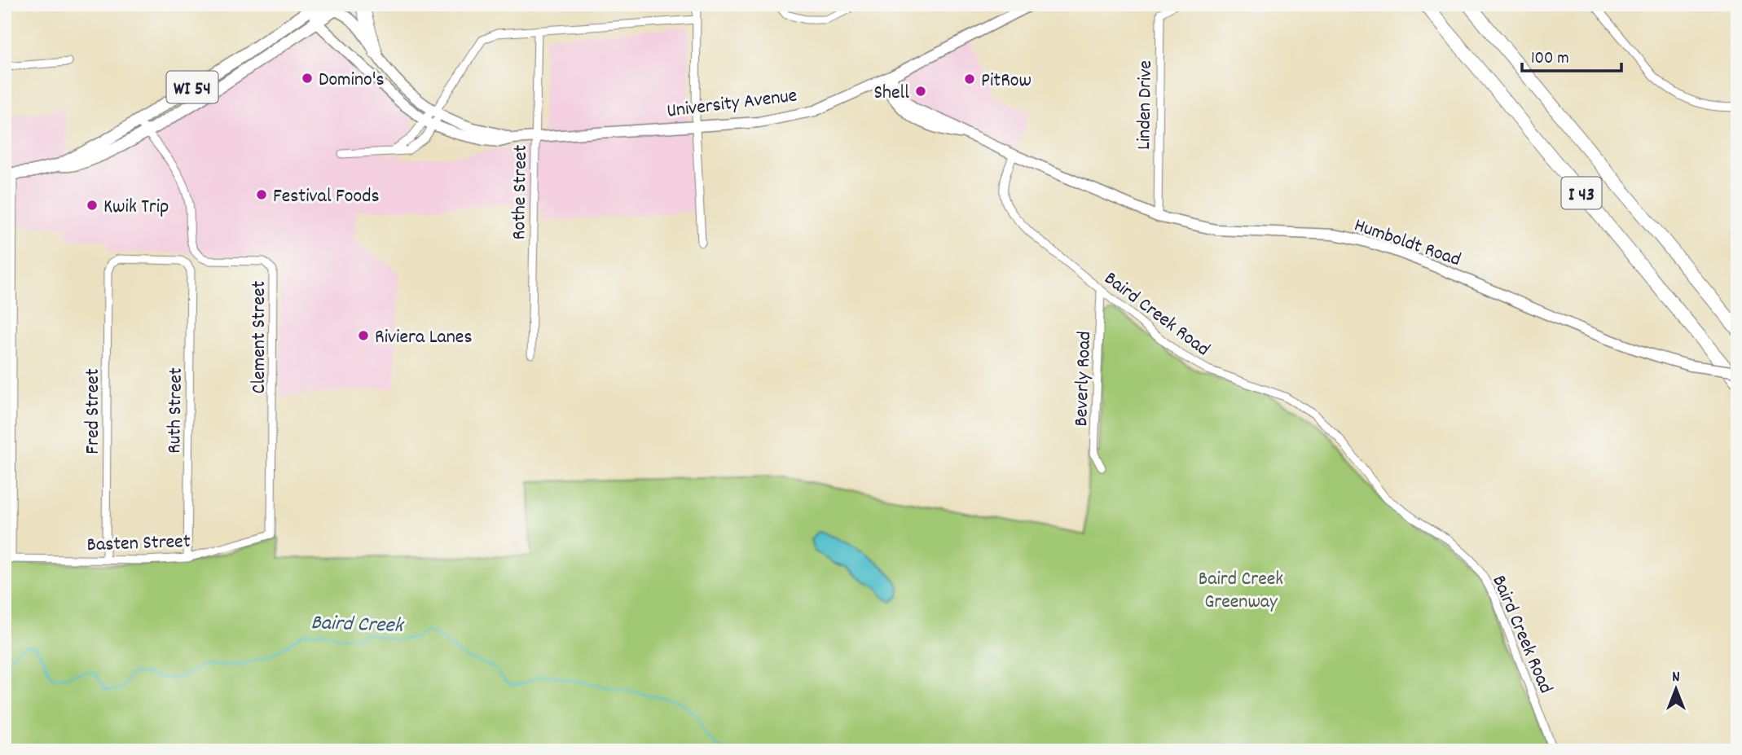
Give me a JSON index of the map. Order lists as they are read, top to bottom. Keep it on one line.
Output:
{"streets":{"highway":["I 43"],"main road":["WI 54","University Avenue","Humboldt Road"],"street":["Linden Drive","Rothe Street","Baird Creek Road","Clement Street","Beverly Road","Ruth Street","Fred Street","Basten Street"]},"crossings":[["WI 54","University Avenue"],["WI 54","Clement Street"],["University Avenue","Rothe Street"],["University Avenue","Humboldt Road"],["Linden Drive","Humboldt Road"],["Humboldt Road","Baird Creek Road"],["Baird Creek Road","Beverly Road"],["Clement Street","Basten Street"],["Ruth Street","Fred Street"],["Ruth Street","Basten Street"],["Fred Street","Basten Street"]],"water":["Baird Creek"],"parks":["Baird Creek Greenway"],"places":["Domino's","PitRow","Shell","Festival Foods","Kwik Trip","Riviera Lanes"],"scale_bar":"100 m","north":"top"}
